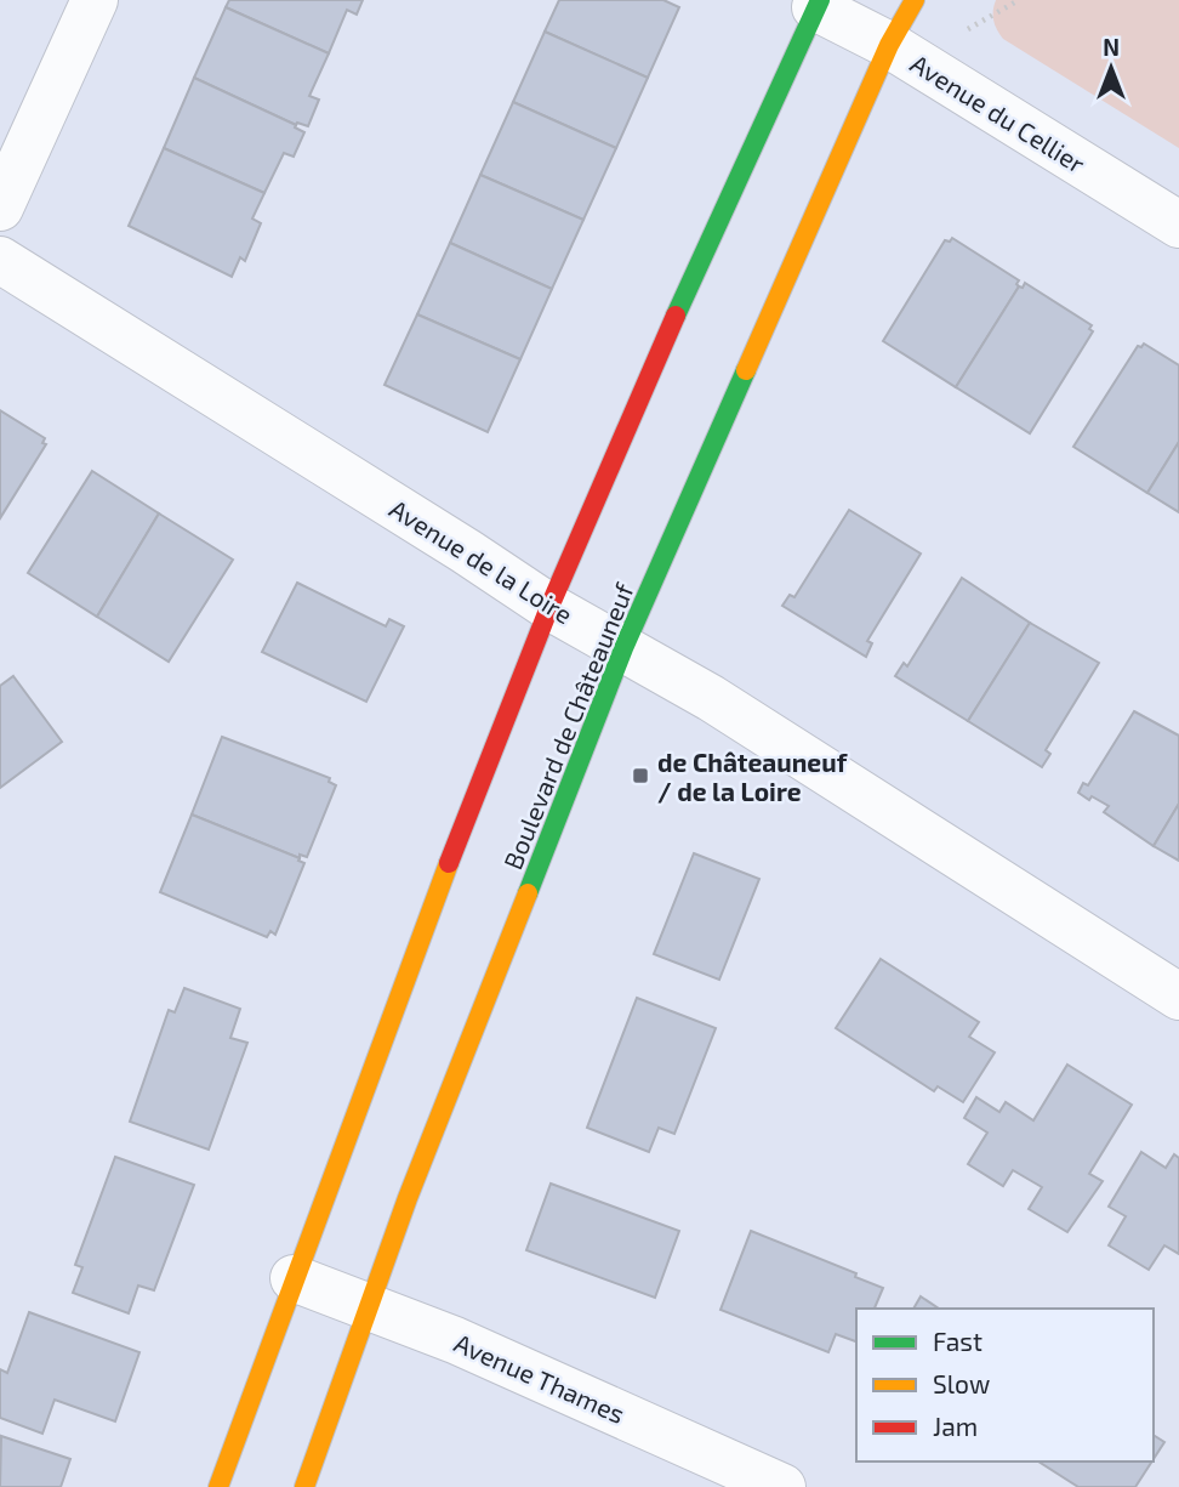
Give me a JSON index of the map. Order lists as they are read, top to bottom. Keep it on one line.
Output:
{"streets":{"street":["Avenue du Cellier","Avenue de la Loire","Boulevard de Châteauneuf","Avenue Thames"]},"crossings":[["Avenue du Cellier","Boulevard de Châteauneuf"],["Avenue de la Loire","Boulevard de Châteauneuf"],["Boulevard de Châteauneuf","Avenue Thames"]],"places":{"transit":["de Châteauneuf / de la Loire"]},"legend":["Fast","Slow","Jam"],"north":"top"}
